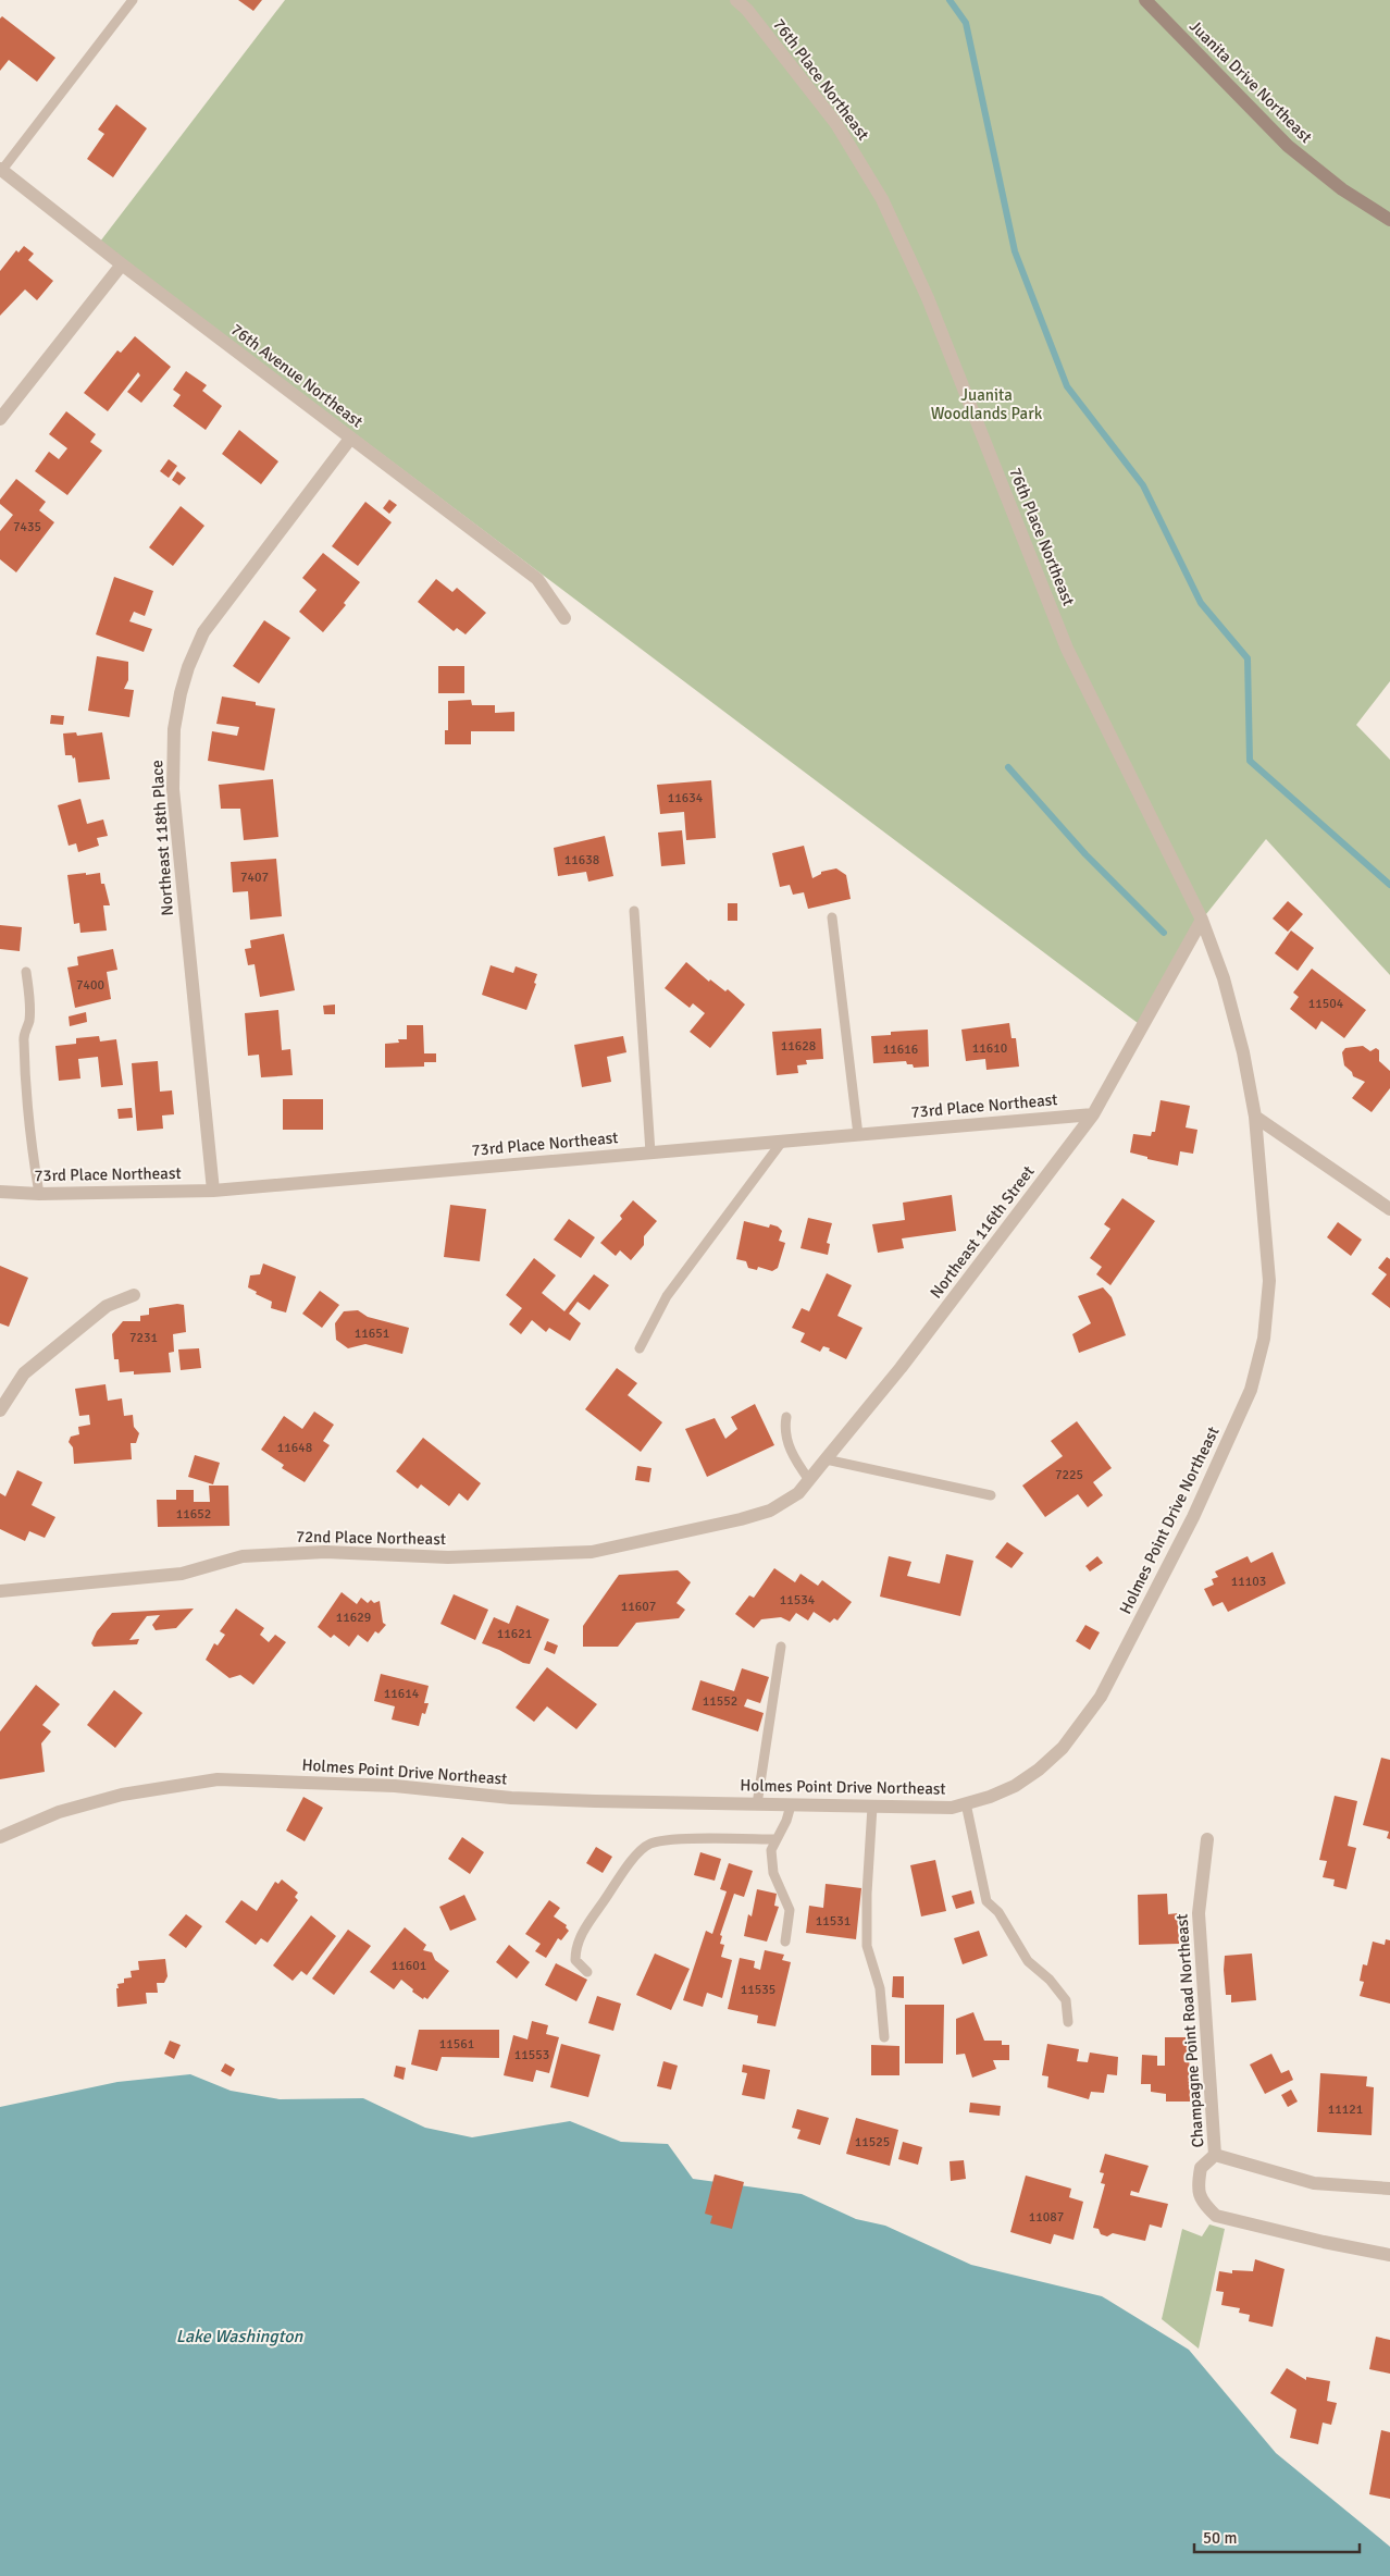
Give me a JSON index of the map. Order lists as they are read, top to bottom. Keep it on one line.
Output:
{"streets":{"main road":["Juanita Drive Northeast"],"street":["76th Place Northeast","76th Avenue Northeast","Northeast 118th Place","73rd Place Northeast","Northeast 116th Street","Holmes Point Drive Northeast","72nd Place Northeast","Champagne Point Road Northeast"]},"crossings":[["76th Place Northeast","Northeast 116th Street"],["76th Place Northeast","Holmes Point Drive Northeast"],["76th Avenue Northeast","Northeast 118th Place"],["Northeast 118th Place","73rd Place Northeast"],["73rd Place Northeast","Northeast 116th Street"],["Northeast 116th Street","72nd Place Northeast"]],"water":["Lake Washington"],"parks":["Juanita Woodlands Park"],"house_numbers":["7435","11634","11638","7407","7400","11504","11628","11610","11616","11651","7231","11648","7225","11652","11103","11534","11607","11629","11621","11614","11552","11531","11601","11535","11561","11553","11121","11525","11087"],"scale_bar":"50 m"}
